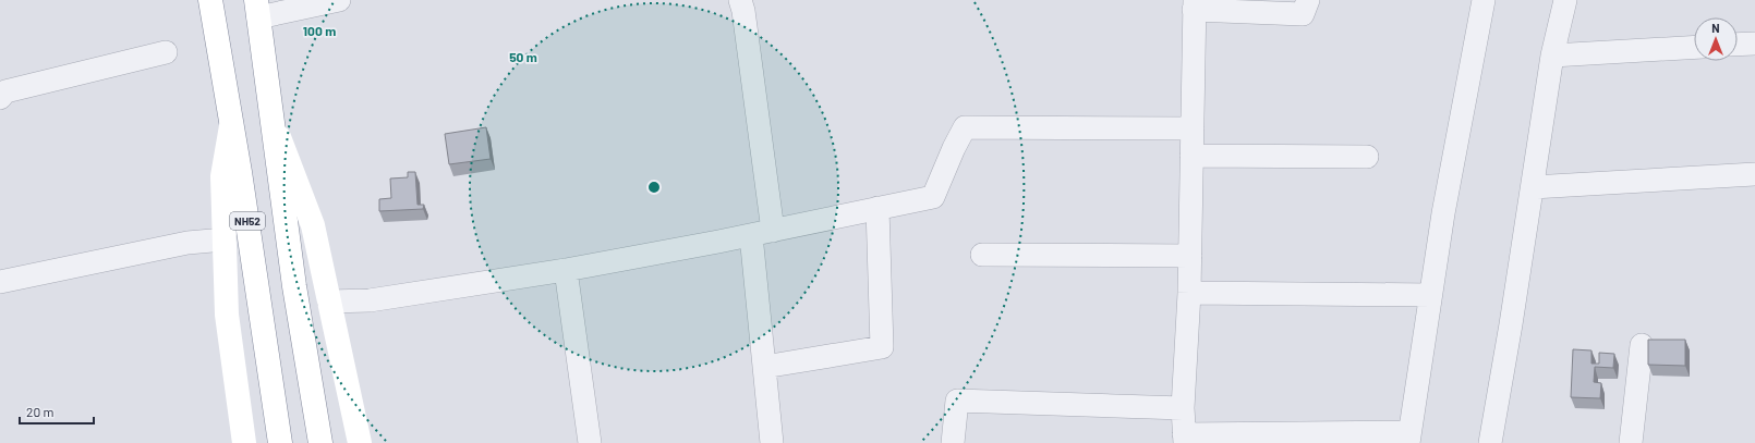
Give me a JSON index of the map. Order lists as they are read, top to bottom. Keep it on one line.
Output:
{"streets":{"main road":["NH52"]},"scale_bar":"20 m","north":"top","rings":["100 m","50 m"]}
